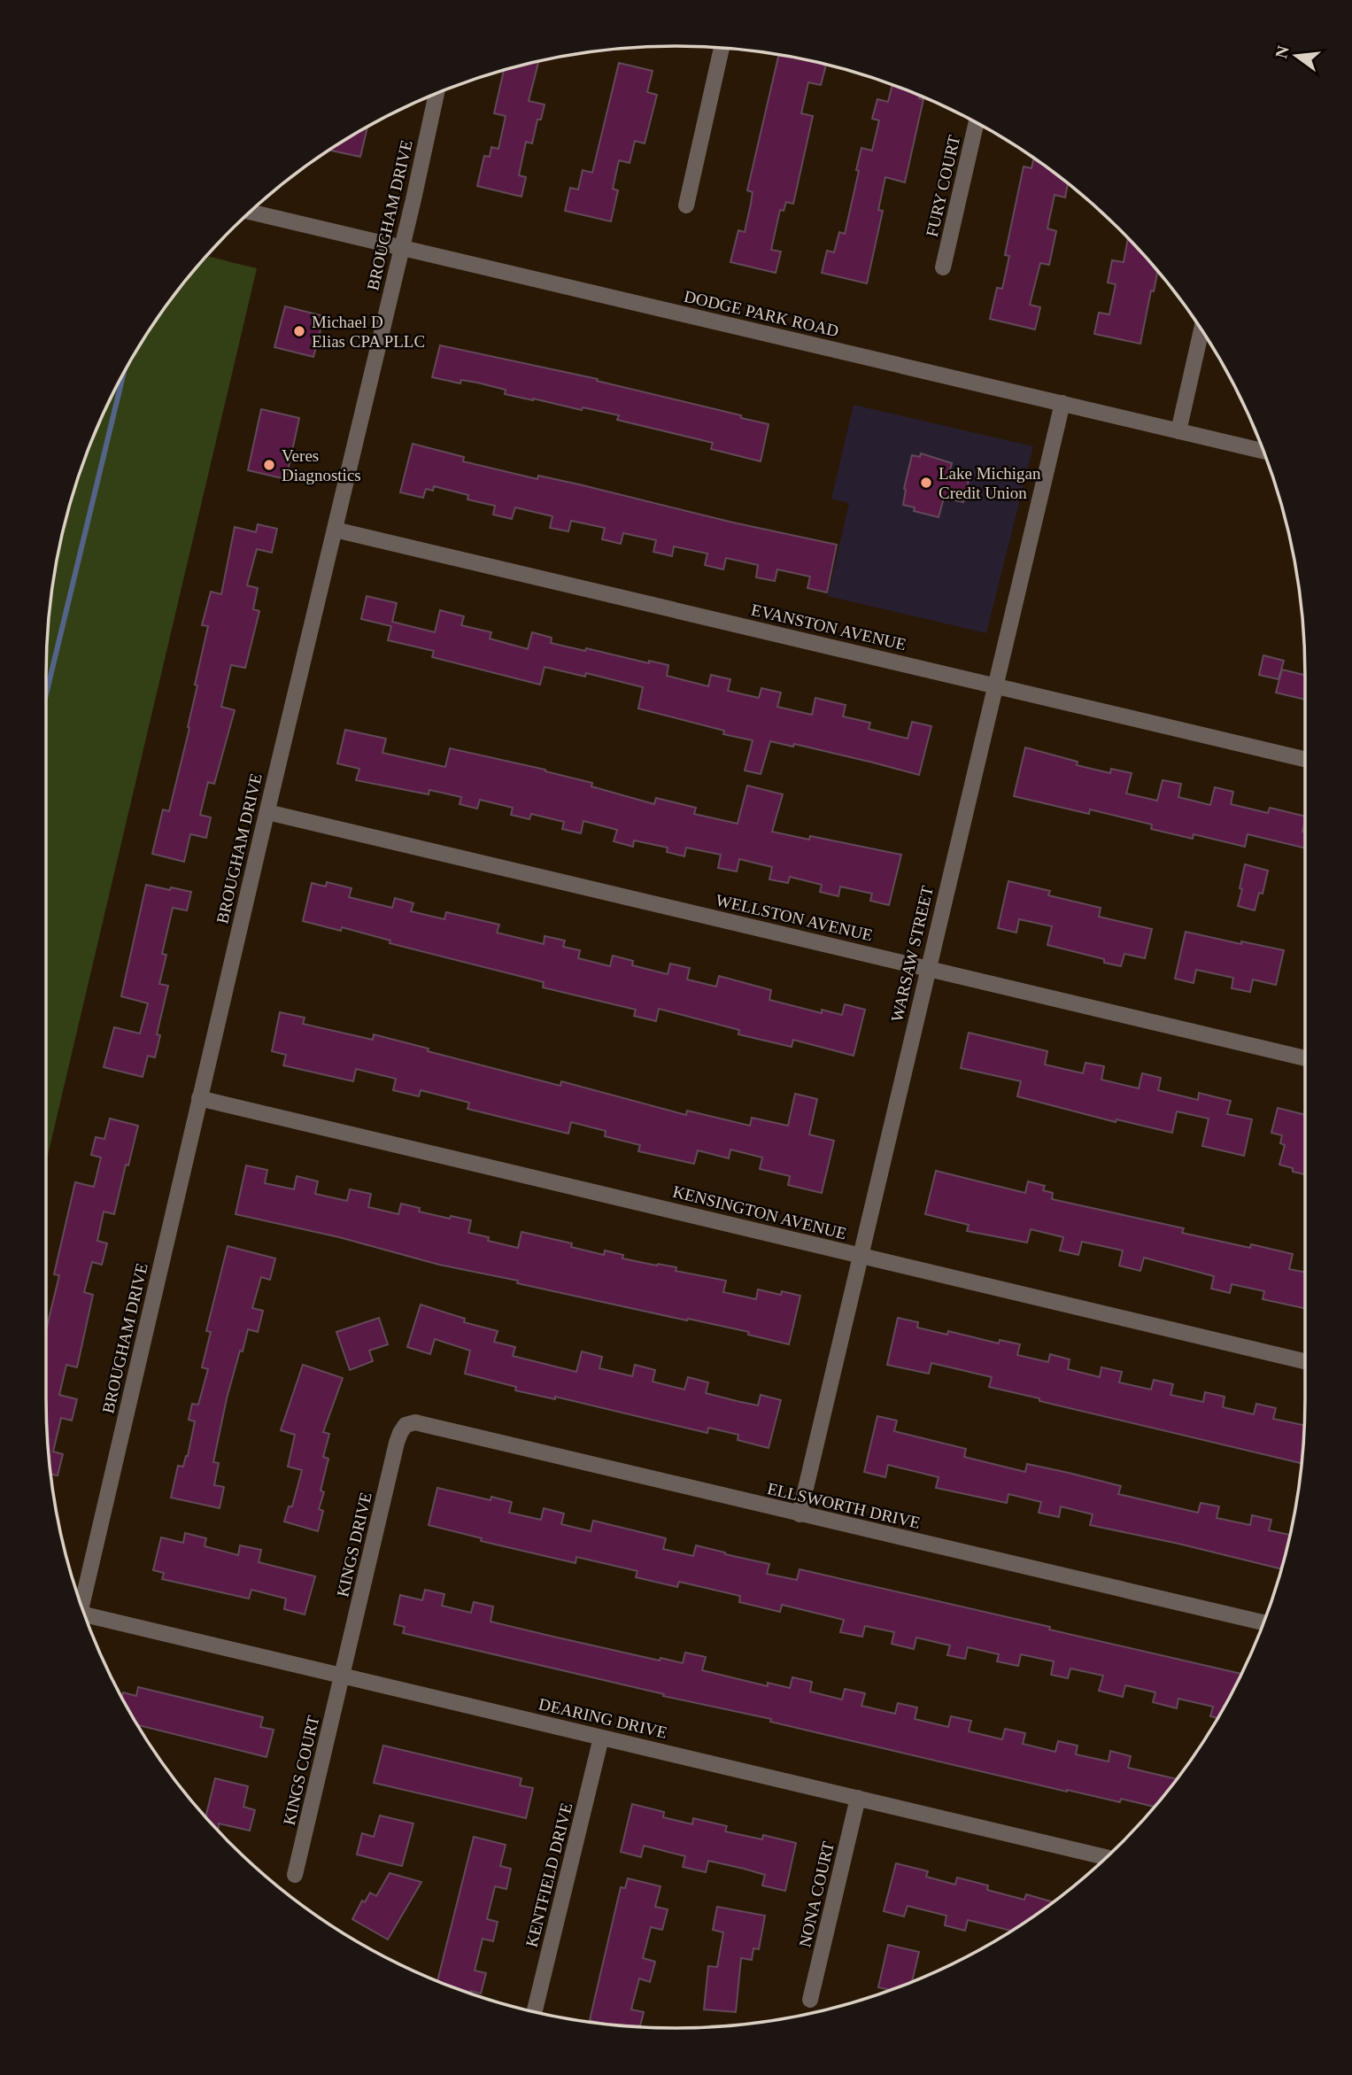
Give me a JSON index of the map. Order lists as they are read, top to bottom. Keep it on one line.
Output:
{"streets":{"street":["FURY COURT","BROUGHAM DRIVE","DODGE PARK ROAD","EVANSTON AVENUE","WELLSTON AVENUE","WARSAW STREET","KENSINGTON AVENUE","ELLSWORTH DRIVE","KINGS DRIVE","DEARING DRIVE","KINGS COURT","KENTFIELD DRIVE","NONA COURT"]},"crossings":[["BROUGHAM DRIVE","DODGE PARK ROAD"],["BROUGHAM DRIVE","EVANSTON AVENUE"],["BROUGHAM DRIVE","WELLSTON AVENUE"],["BROUGHAM DRIVE","KENSINGTON AVENUE"],["DODGE PARK ROAD","WARSAW STREET"],["EVANSTON AVENUE","WARSAW STREET"],["WELLSTON AVENUE","WARSAW STREET"],["WARSAW STREET","KENSINGTON AVENUE"],["WARSAW STREET","ELLSWORTH DRIVE"],["ELLSWORTH DRIVE","KINGS DRIVE"],["KINGS DRIVE","DEARING DRIVE"],["KINGS DRIVE","KINGS COURT"],["DEARING DRIVE","KINGS COURT"],["DEARING DRIVE","KENTFIELD DRIVE"],["DEARING DRIVE","NONA COURT"]],"places":["Michael D Elias CPA PLLC","Veres Diagnostics","Lake Michigan Credit Union"],"north":"left"}
